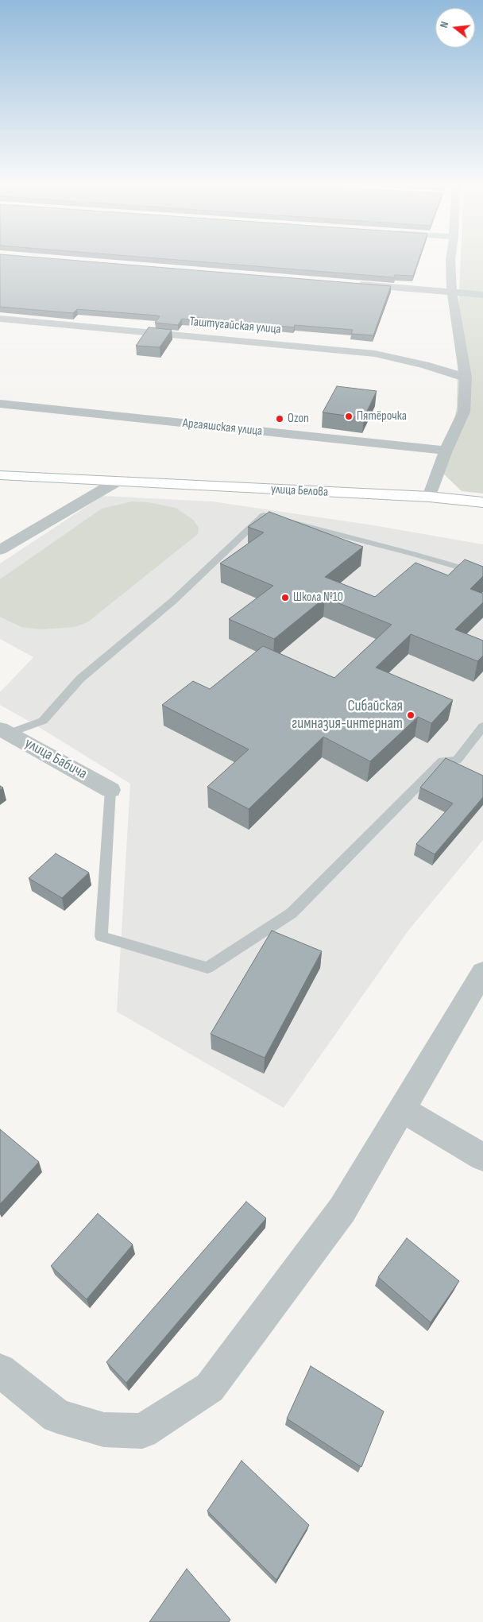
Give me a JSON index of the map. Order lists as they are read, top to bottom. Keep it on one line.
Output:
{"streets":{"main road":["улица Белова"],"street":["Таштугайская улица","Аргаяшская улица","улица Бабича"]},"places":["Пятёрочка","Ozon","Школа №10","Сибайская гимназия-интернат"],"north":"left"}
